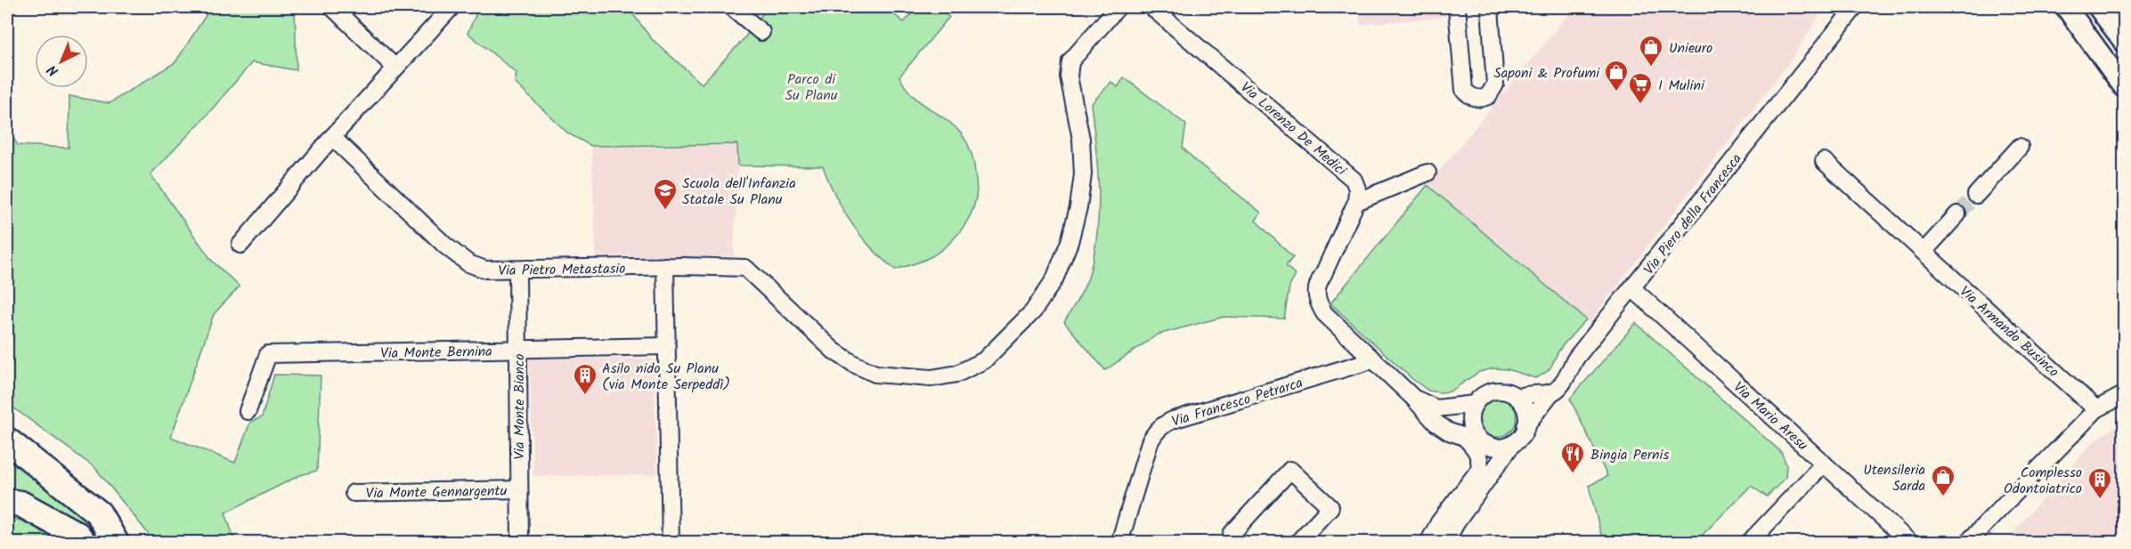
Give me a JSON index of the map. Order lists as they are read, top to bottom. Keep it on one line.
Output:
{"streets":{"street":["Via Lorenzo De Medici","Via Piero della Francesca","Via Pietro Metastasio","Via Armando Businco","Via Monte Bernina","Via Francesco Petrarca","Via Monte Bianco","Via Mario Aresu","Via Monte Gennargentu"]},"crossings":[["Via Piero della Francesca","Via Mario Aresu"],["Via Pietro Metastasio","Via Monte Bianco"],["Via Monte Bernina","Via Monte Bianco"],["Via Monte Bianco","Via Monte Gennargentu"]],"parks":["Parco di Su Planu"],"places":{"shop":["Unieuro","Saponi & Profumi","Utensileria Sarda"],"supermarket":["I Mulini"],"school or university":["Scuola dell'Infanzia Statale Su Planu"],"building":["Asilo nido Su Planu (via Monte Serpeddì)","Complesso Odontoiatrico"],"restaurant":["Bingia Pernis"]},"north":"bottom left"}
